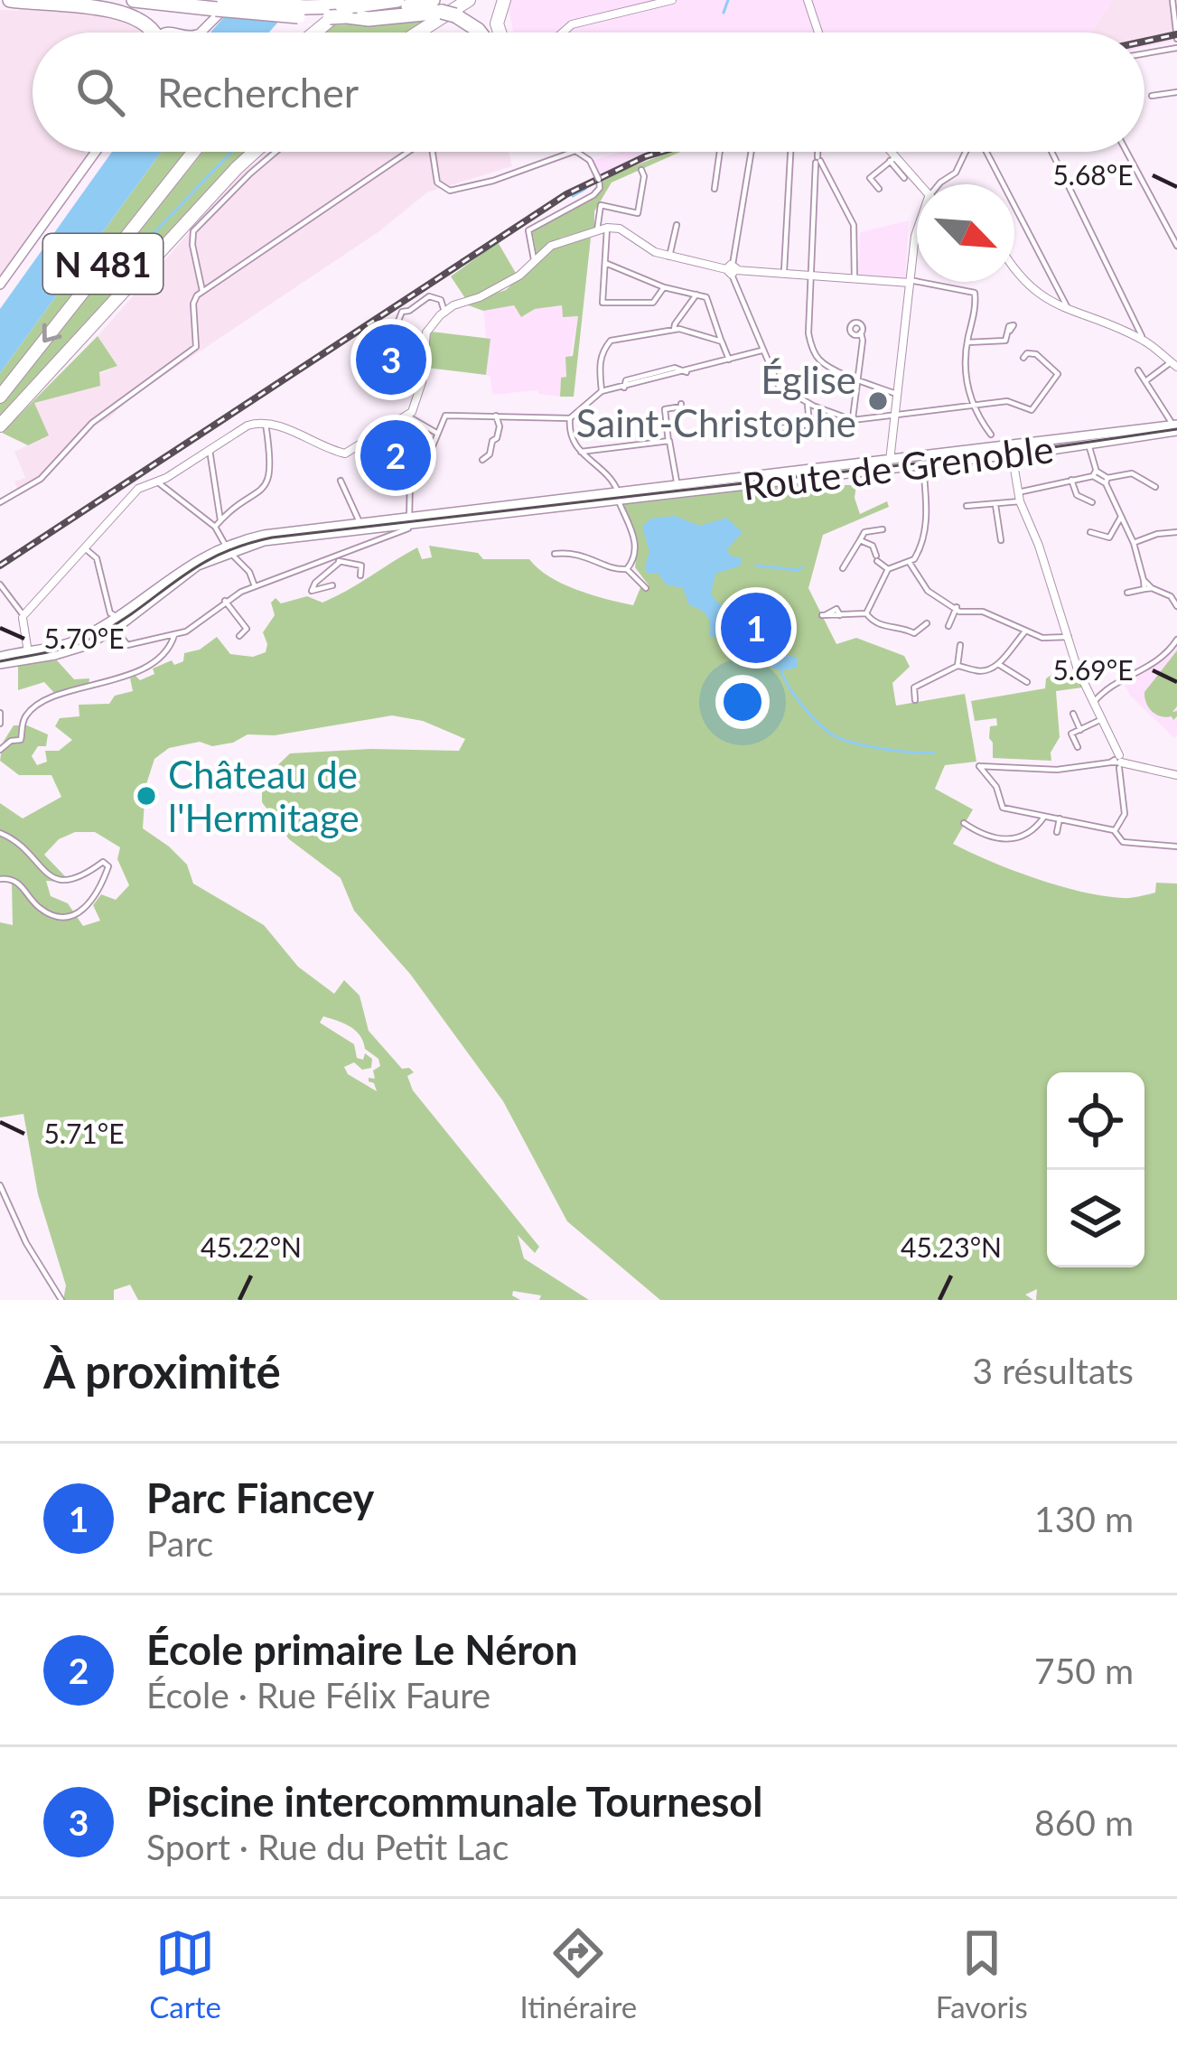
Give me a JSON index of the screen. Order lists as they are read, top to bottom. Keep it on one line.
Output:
{"streets":{"highway":["N 481"],"main road":["Route de Grenoble"]},"places":["Église Saint-Christophe","Château de l'Hermitage"],"north":"bottom right","page":{"search":"Rechercher","pins":["3","2","1"],"heading":["À proximité","3 résultats"],"list":[{"mark":"1","name":"Parc Fiancey","note":"Parc","value":"130 m"},{"mark":"2","name":"École primaire Le Néron","note":"École · Rue Félix Faure","value":"750 m"},{"mark":"3","name":"Piscine intercommunale Tournesol","note":"Sport · Rue du Petit Lac","value":"860 m"}],"nav":["Carte","Itinéraire","Favoris"]},"coordinates":["5.68°E","5.70°E","5.69°E","5.71°E","45.22°N","45.23°N"]}
